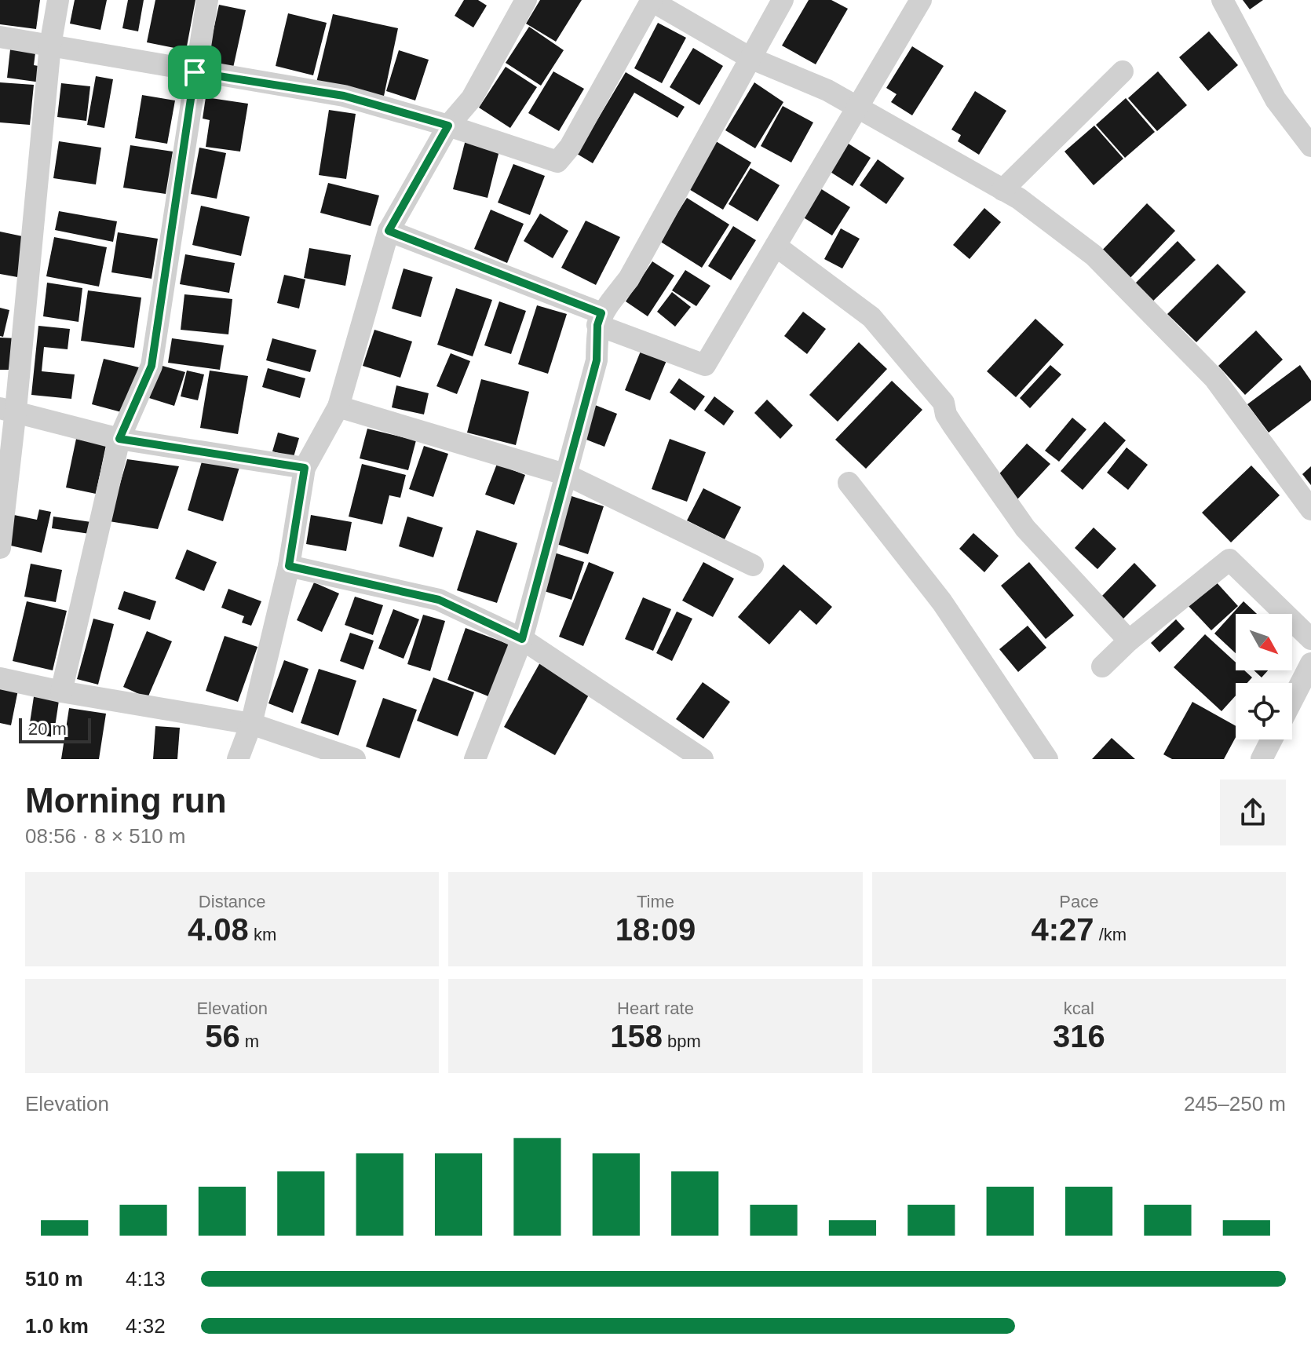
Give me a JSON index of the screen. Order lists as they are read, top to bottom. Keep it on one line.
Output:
{"scale_bar":"20 m","north":"bottom right","page":{"scale":"20 m","heading":["Morning run","08:56 · 8 × 510 m"],"stats":[["Distance","4.08 km"],["Time","18:09"],["Pace","4:27 /km"],["Elevation","56 m"],["Heart rate","158 bpm"],["kcal","316"]],"chart":["Elevation","245–250 m"],"list":[{"name":"510 m","note":"4:13"},{"name":"1.0 km","note":"4:32"}]}}
